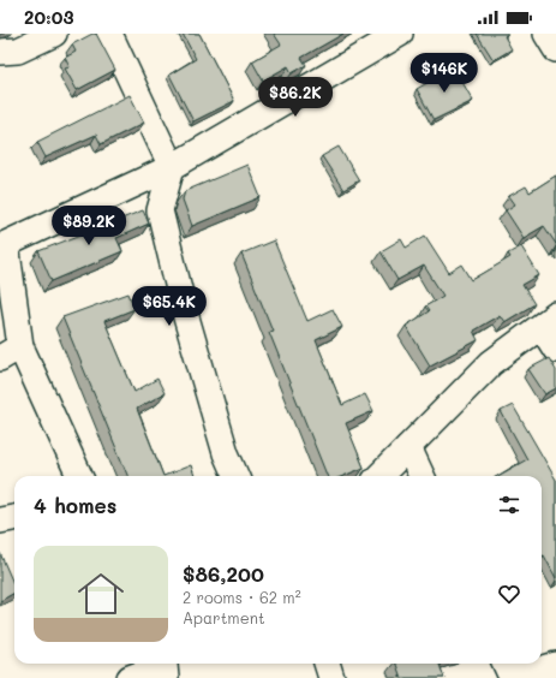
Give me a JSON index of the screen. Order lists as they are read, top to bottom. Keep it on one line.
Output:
{"page":{"status":"20:03","price":["$146K","$86.2K","$89.2K","$65.4K"],"heading":"4 homes","list":[{"name":"$86,200","note":"2 rooms · 62 m² · Apartment"}]}}
